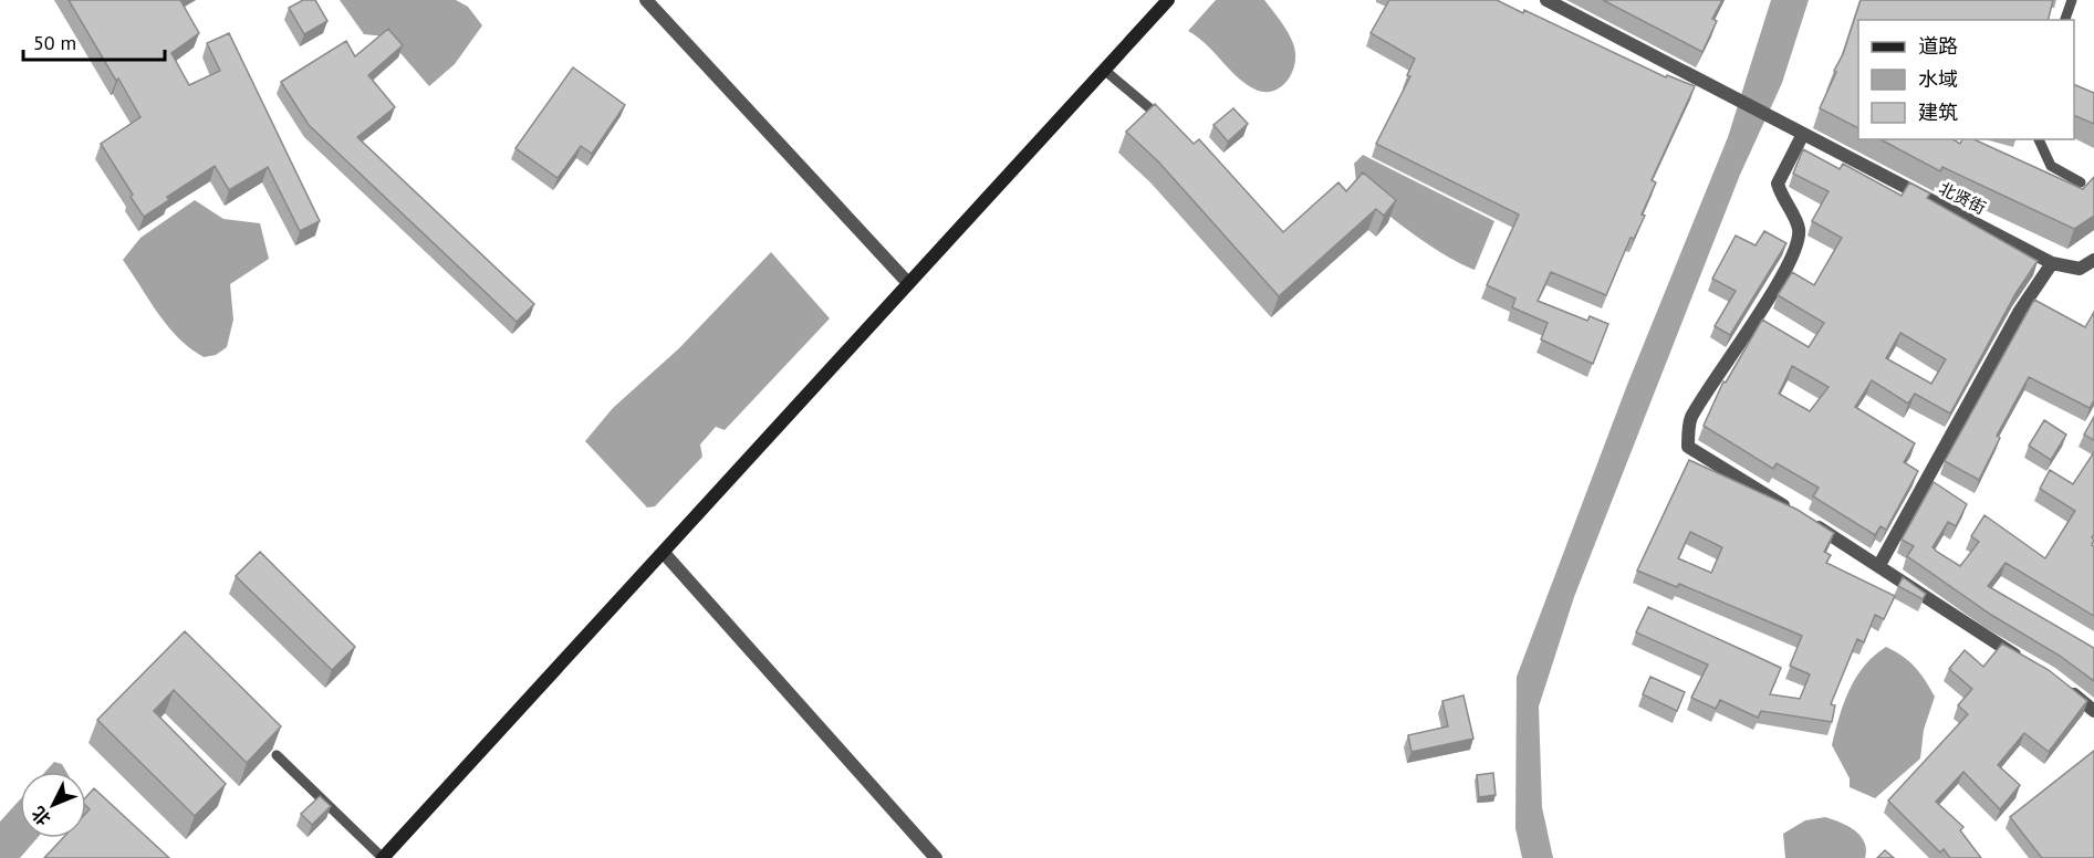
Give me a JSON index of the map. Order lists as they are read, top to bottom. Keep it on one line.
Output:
{"streets":{"street":["北贤街"]},"legend":["道路","水域","建筑"],"scale_bar":"50 m","north":"bottom left"}
